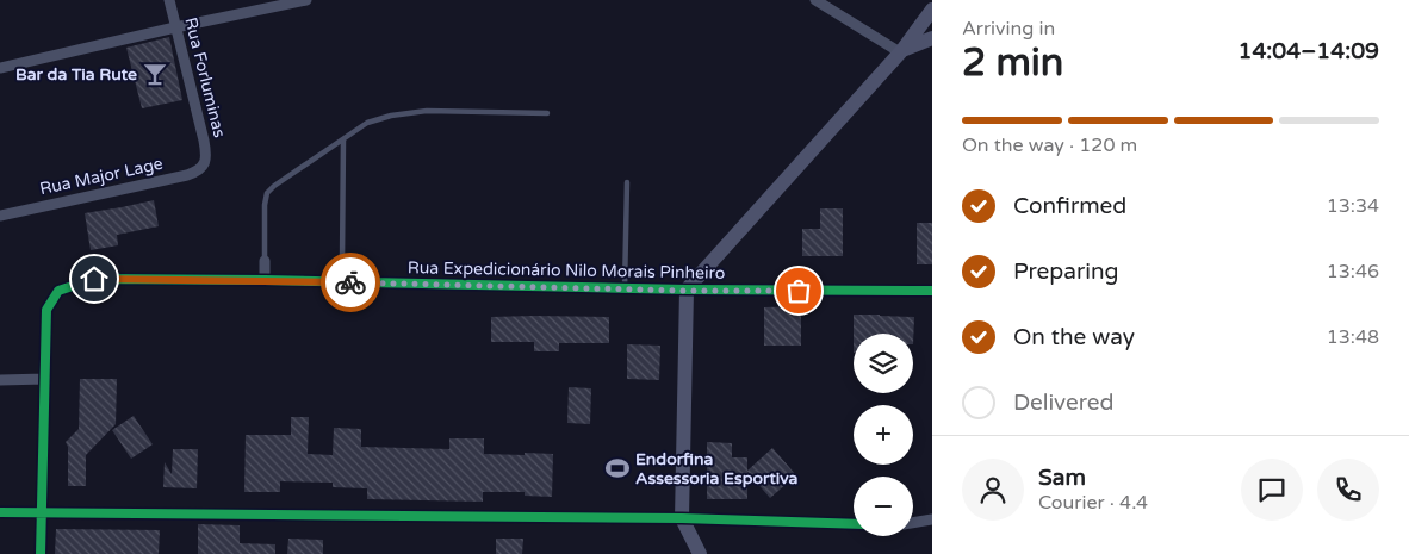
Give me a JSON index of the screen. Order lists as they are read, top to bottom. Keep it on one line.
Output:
{"streets":{"street":["Rua Forluminas","Rua Major Lage","Rua Expedicionário Nilo Morais Pinheiro"]},"crossings":[["Rua Forluminas","Rua Major Lage"]],"places":{"bar":["Bar da Tia Rute"],"sports":["Endorfina Assessoria Esportiva"]},"page":{"heading":["2 min","Arriving in","14:04–14:09"],"panel":["Sam","Courier · 4.4"],"bar":"On the way · 120 m","list":[["Confirmed","13:34"],["Preparing","13:46"],["On the way","13:48"],"Delivered"],"map_buttons":["+","−"]}}
